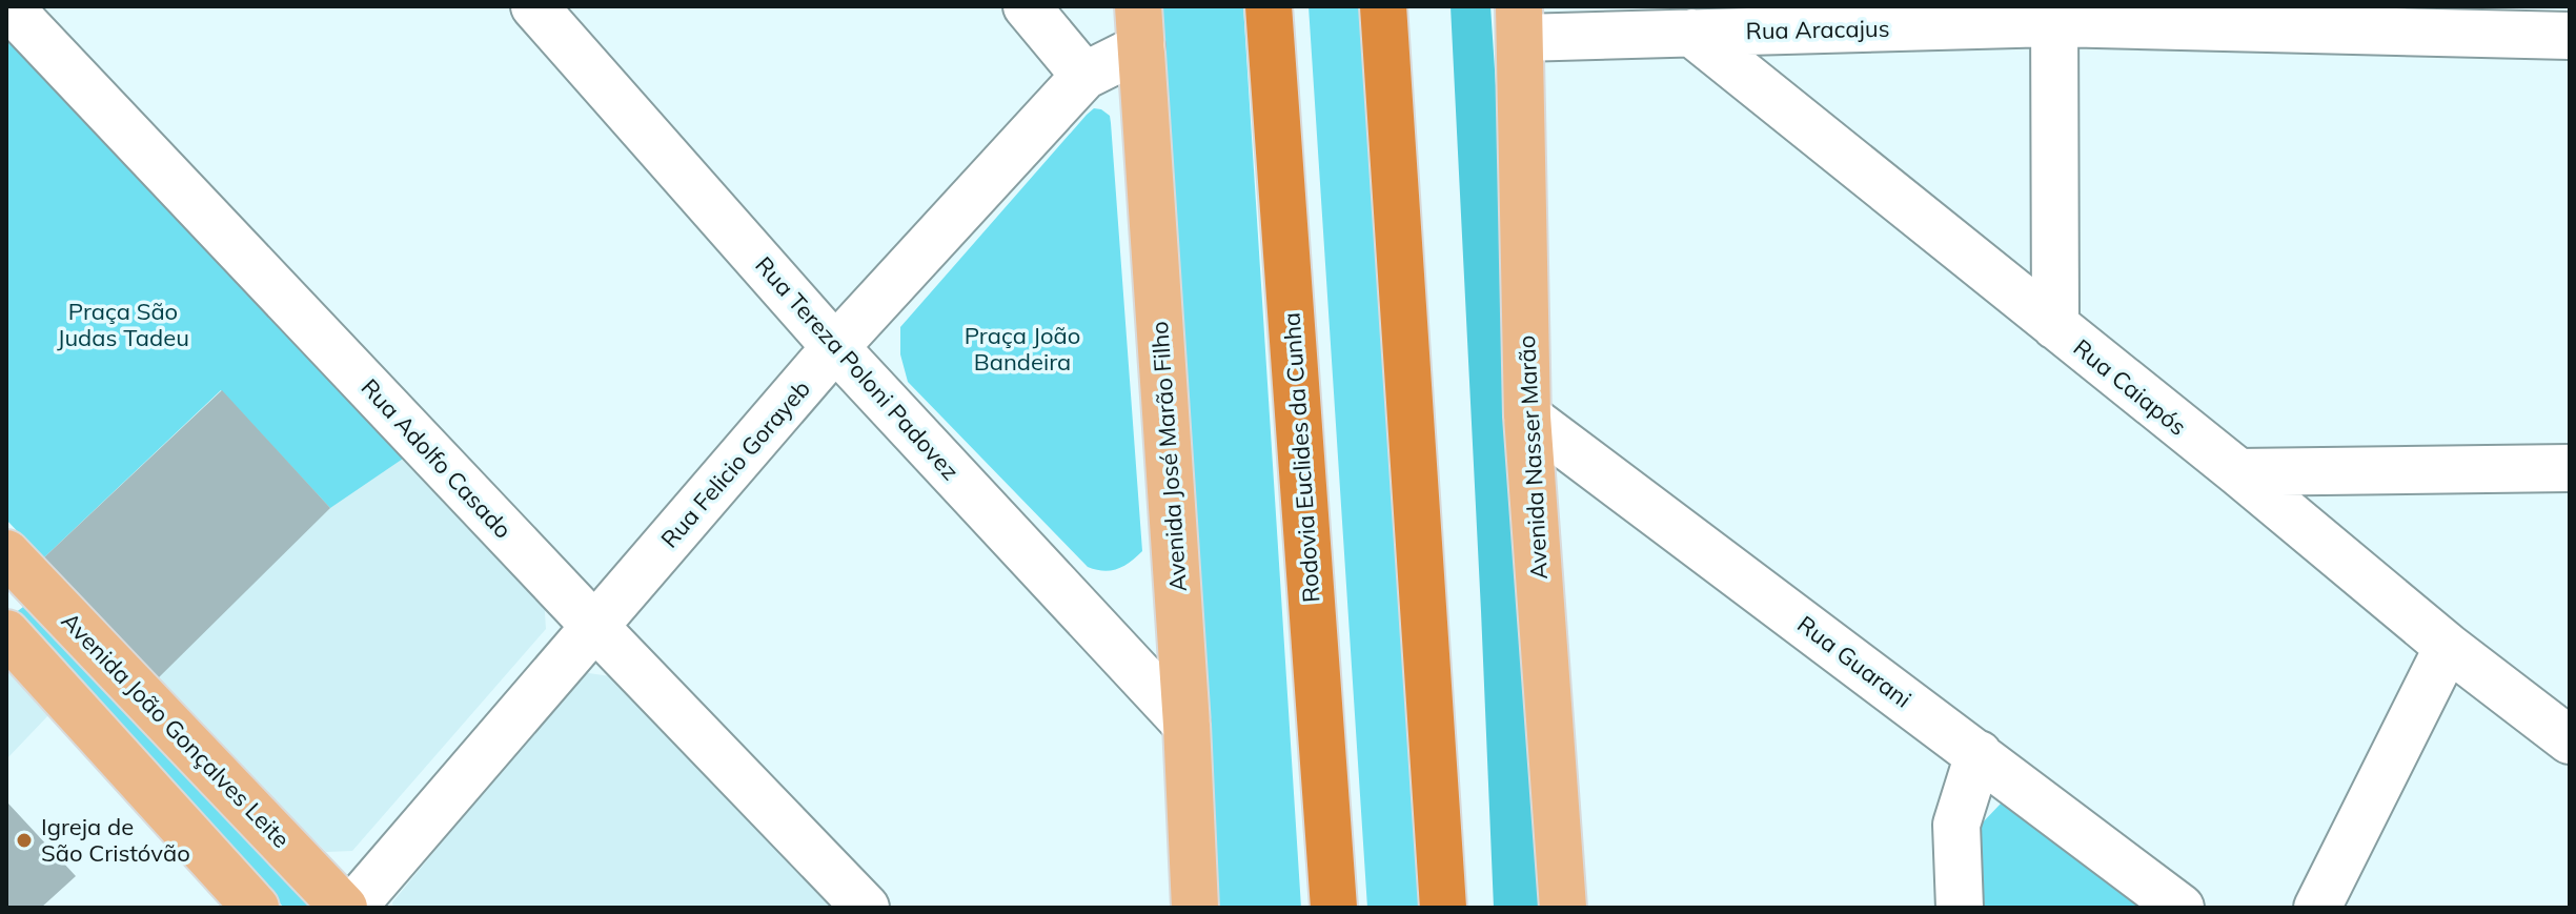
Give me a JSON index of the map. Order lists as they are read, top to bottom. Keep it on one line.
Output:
{"streets":{"highway":["Rodovia Euclides da Cunha"],"main road":["Avenida José Marão Filho","Avenida Nasser Marão","Avenida João Gonçalves Leite"],"street":["Rua Aracajus","Rua Tereza Poloni Padovez","Rua Caiapós","Rua Adolfo Casado","Rua Felicio Gorayeb","Rua Guarani"]},"crossings":[["Rua Aracajus","Rua Caiapós"],["Rua Aracajus","Avenida Nasser Marão"],["Rua Tereza Poloni Padovez","Avenida José Marão Filho"],["Rua Tereza Poloni Padovez","Rua Felicio Gorayeb"],["Avenida José Marão Filho","Rua Felicio Gorayeb"],["Avenida Nasser Marão","Rua Guarani"],["Rua Adolfo Casado","Rua Felicio Gorayeb"]],"parks":["Praça São Judas Tadeu","Praça João Bandeira"],"places":["Igreja de São Cristóvão"]}
